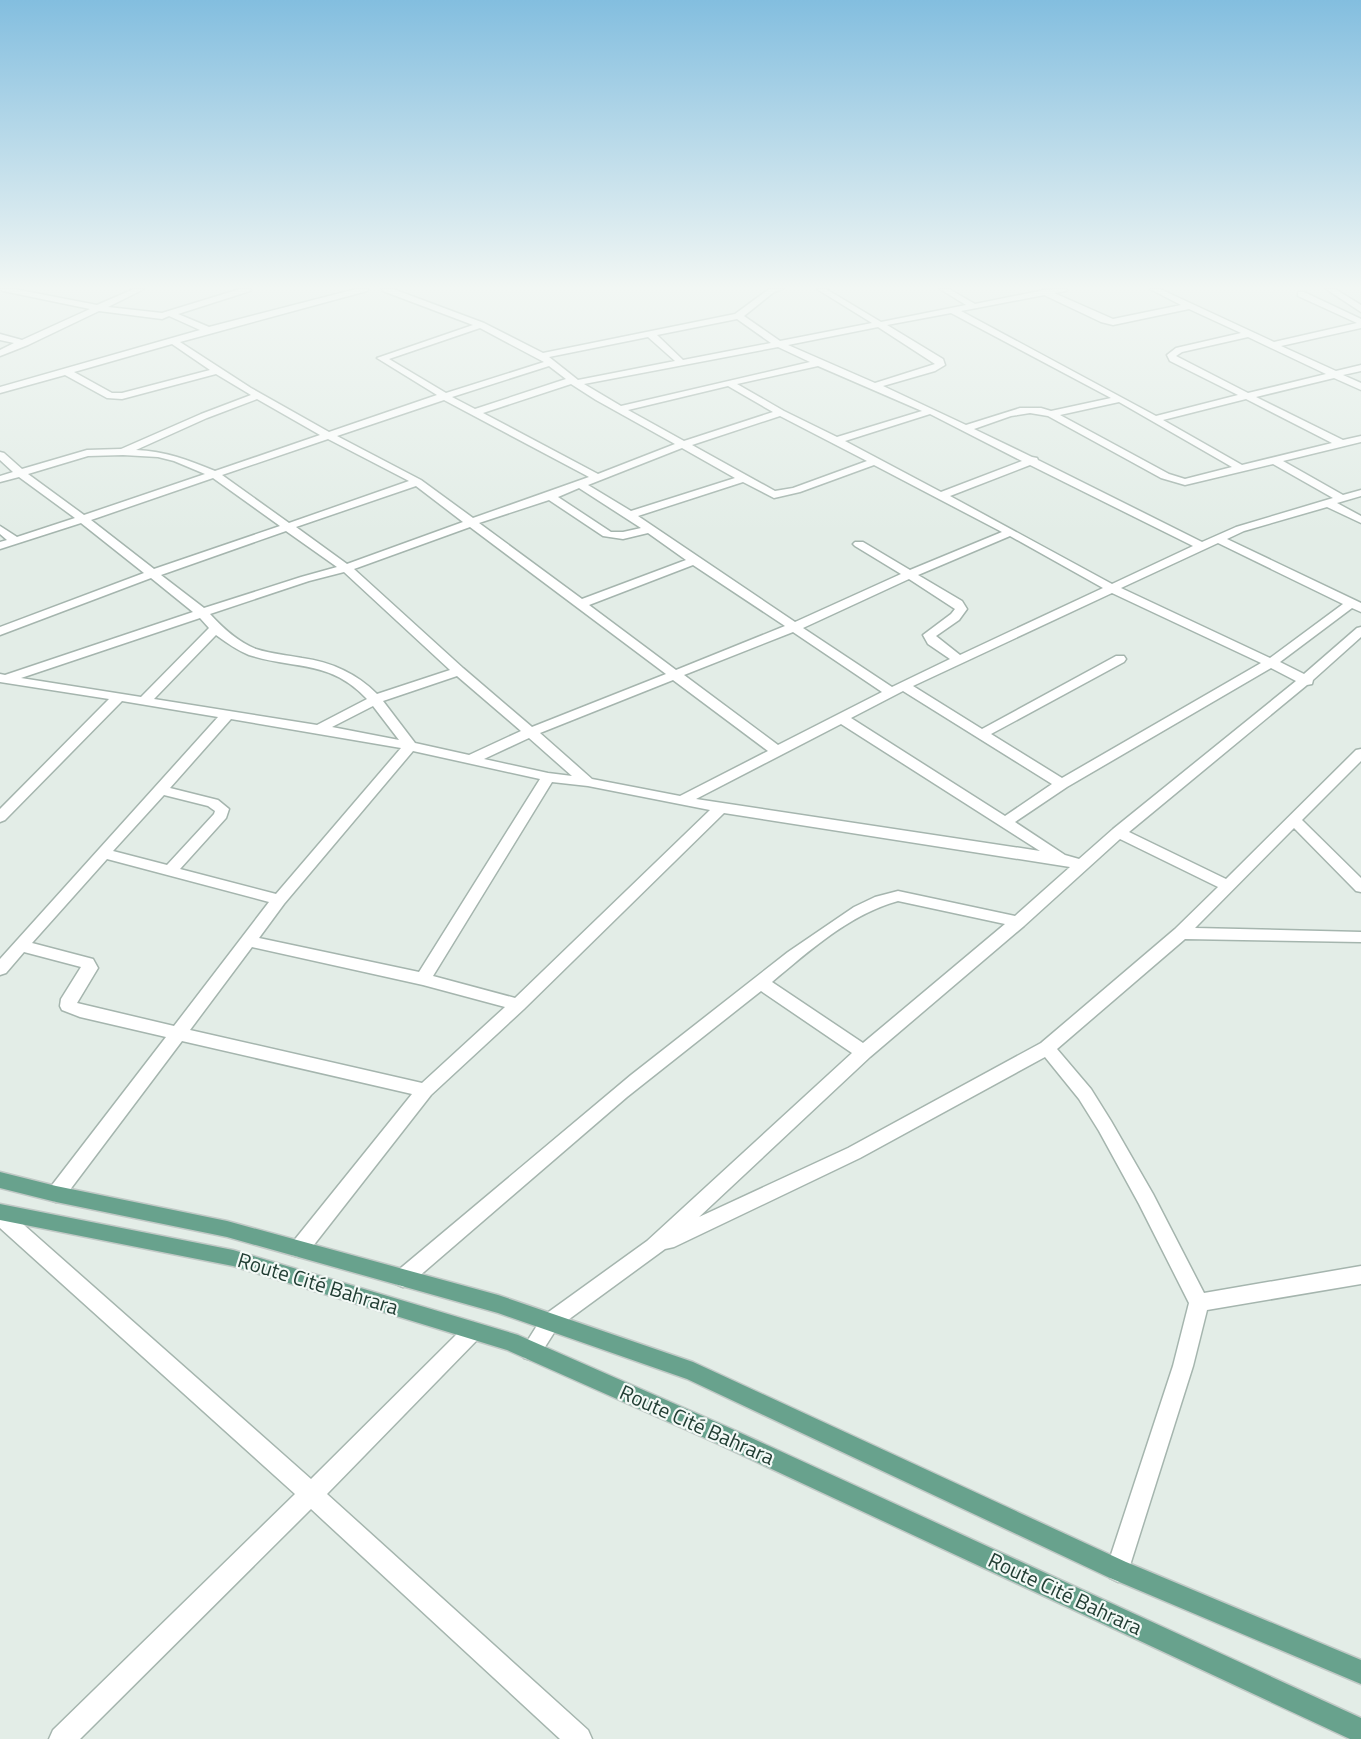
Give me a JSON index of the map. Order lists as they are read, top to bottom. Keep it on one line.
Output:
{"streets":{"main road":["Route Cité Bahrara"]}}
